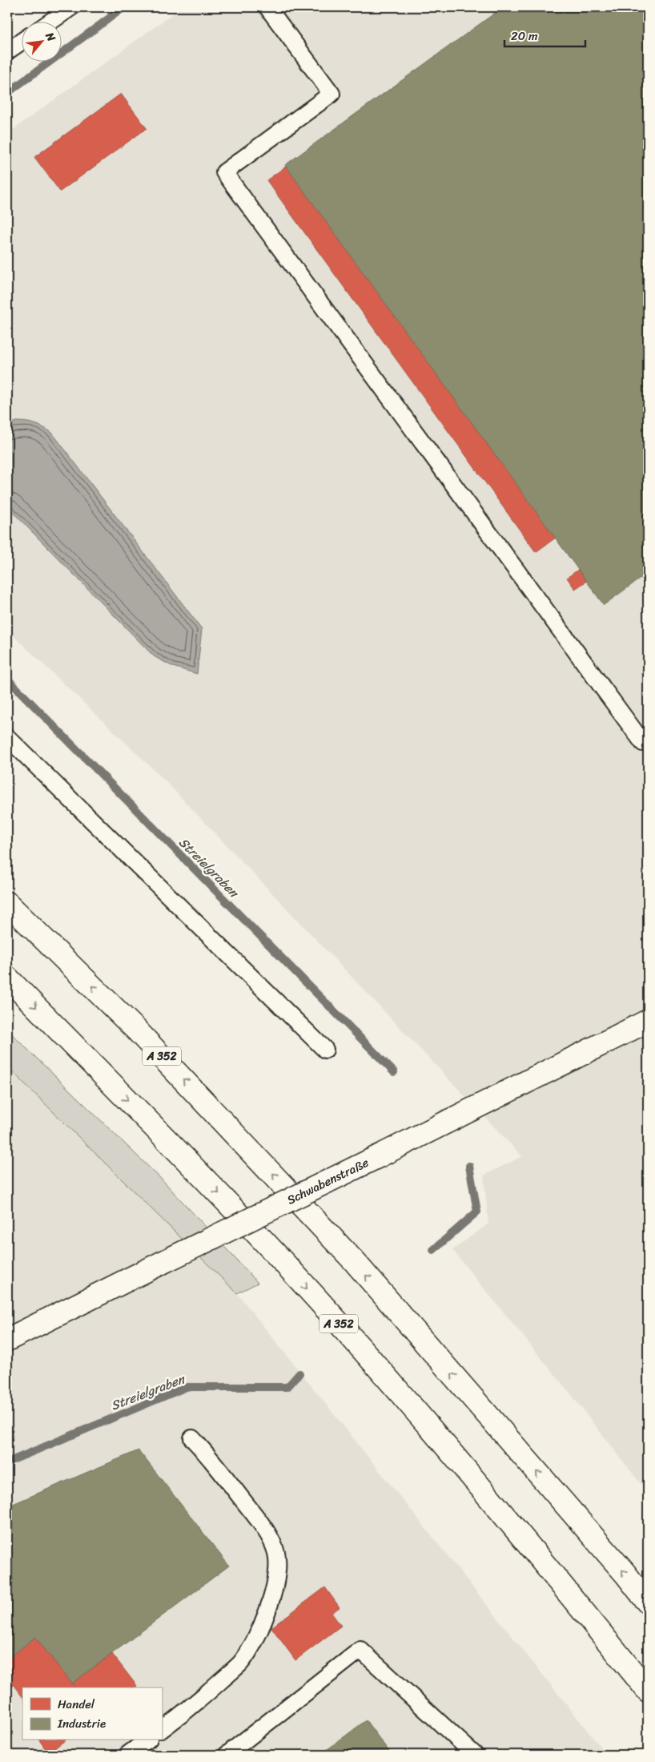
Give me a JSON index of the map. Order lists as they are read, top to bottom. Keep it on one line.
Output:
{"streets":{"main road":["A 352","Schwabenstraße"]},"water":["Streielgraben"],"legend":["Handel","Industrie"],"scale_bar":"20 m","north":"top right"}
